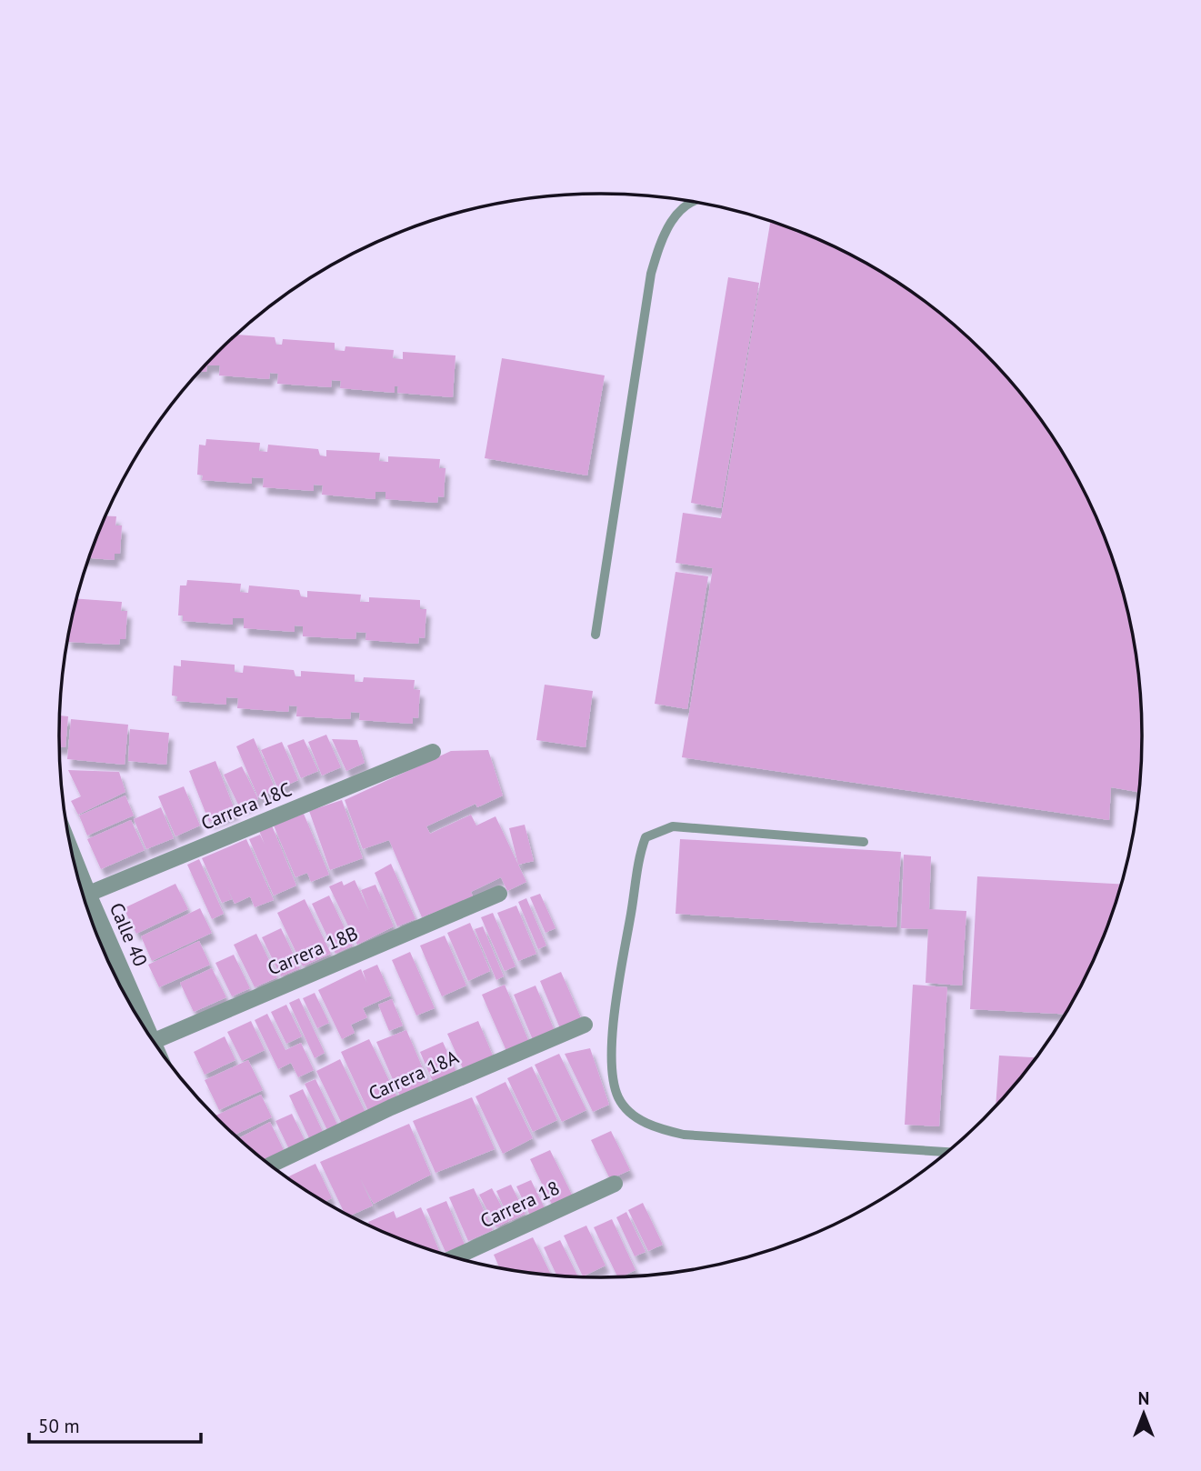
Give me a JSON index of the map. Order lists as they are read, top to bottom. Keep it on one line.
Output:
{"streets":{"street":["Carrera 18C","Calle 40","Carrera 18B","Carrera 18A","Carrera 18"]},"scale_bar":"50 m","north":"top"}
